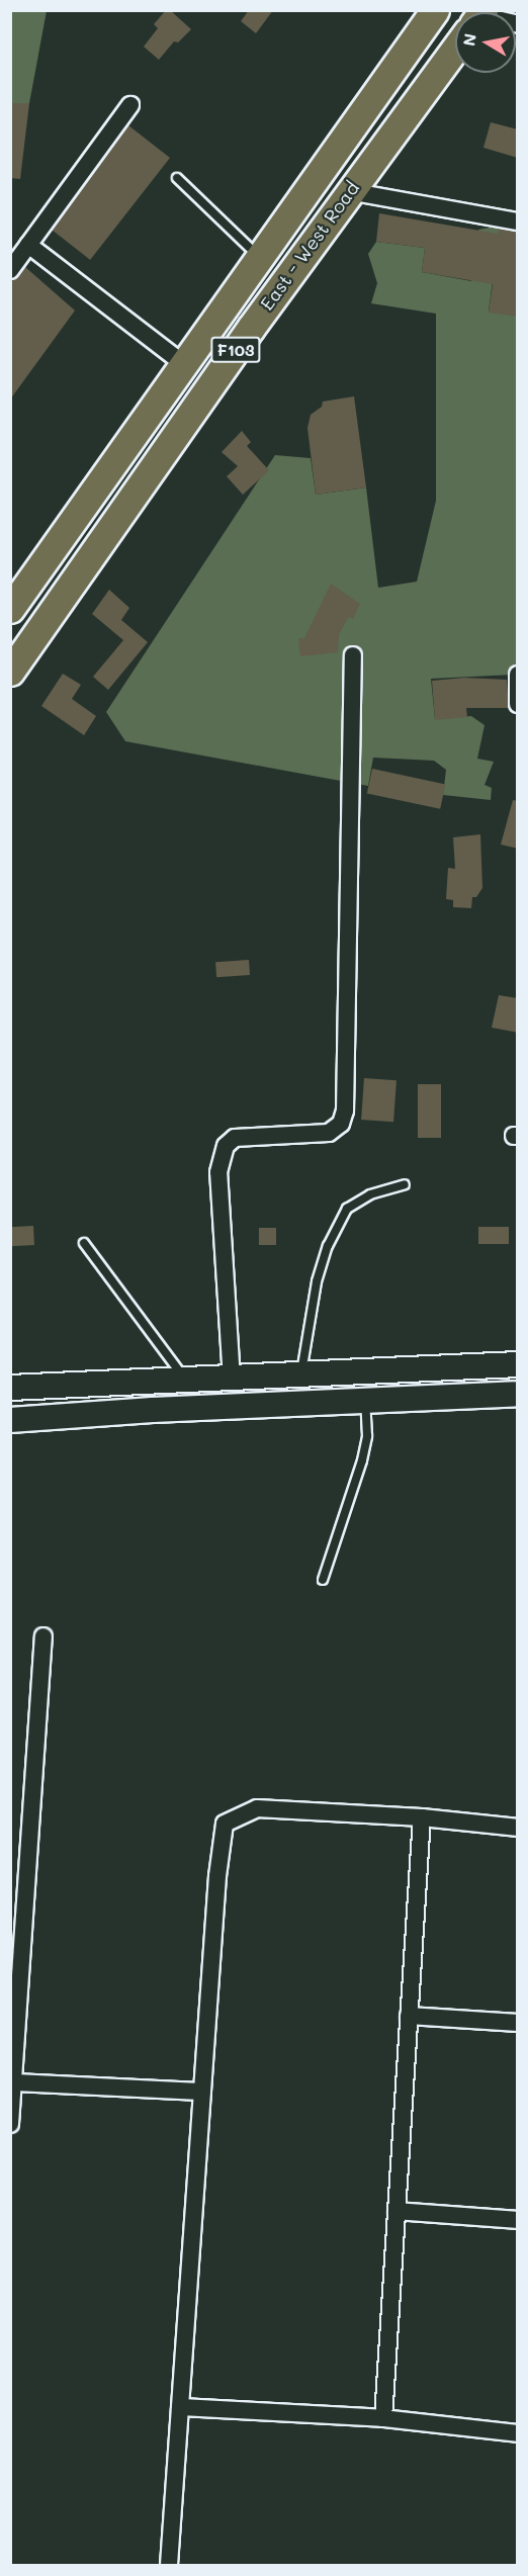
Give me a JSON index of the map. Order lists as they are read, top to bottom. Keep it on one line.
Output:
{"streets":{"main road":["East - West Road","F103"]},"north":"left"}
